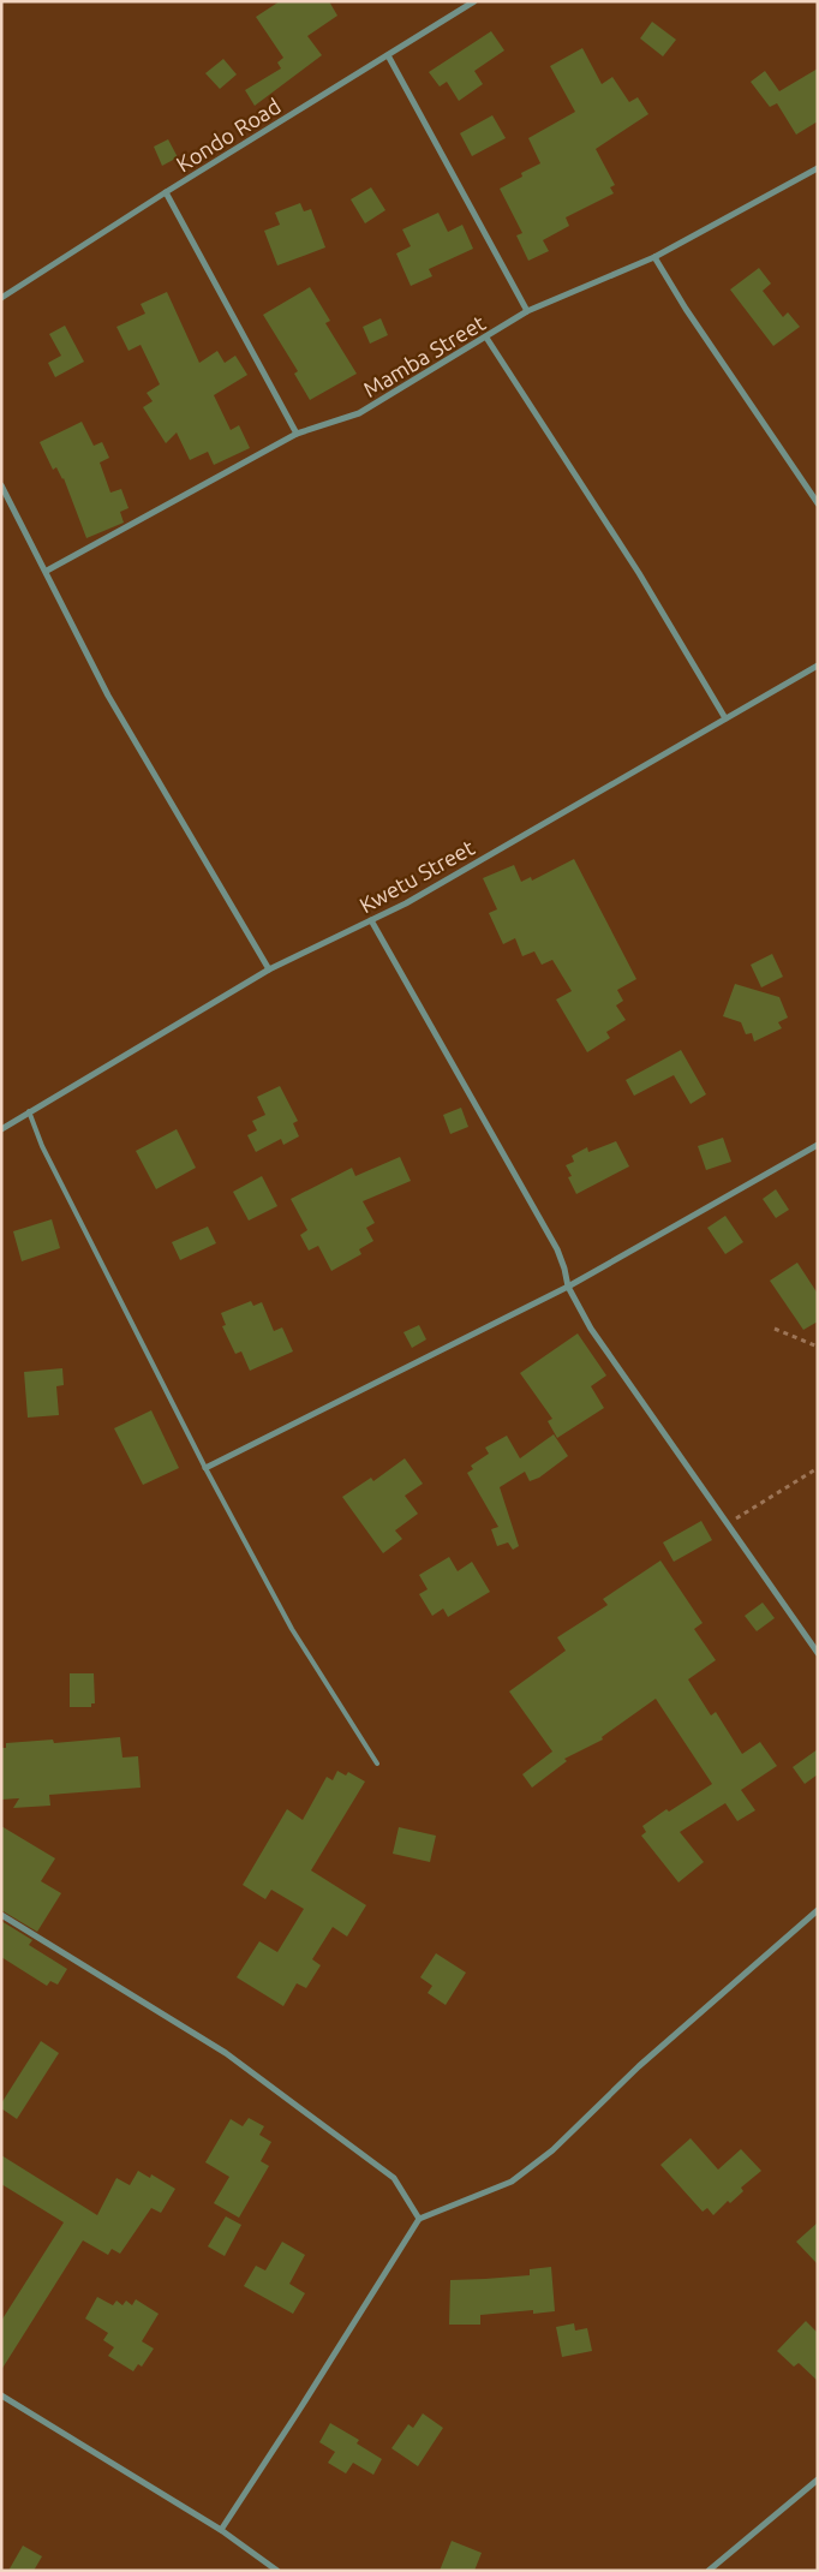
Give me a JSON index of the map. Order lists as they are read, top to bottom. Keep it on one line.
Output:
{"streets":{"street":["Kondo Road","Mamba Street","Kwetu Street"]}}
